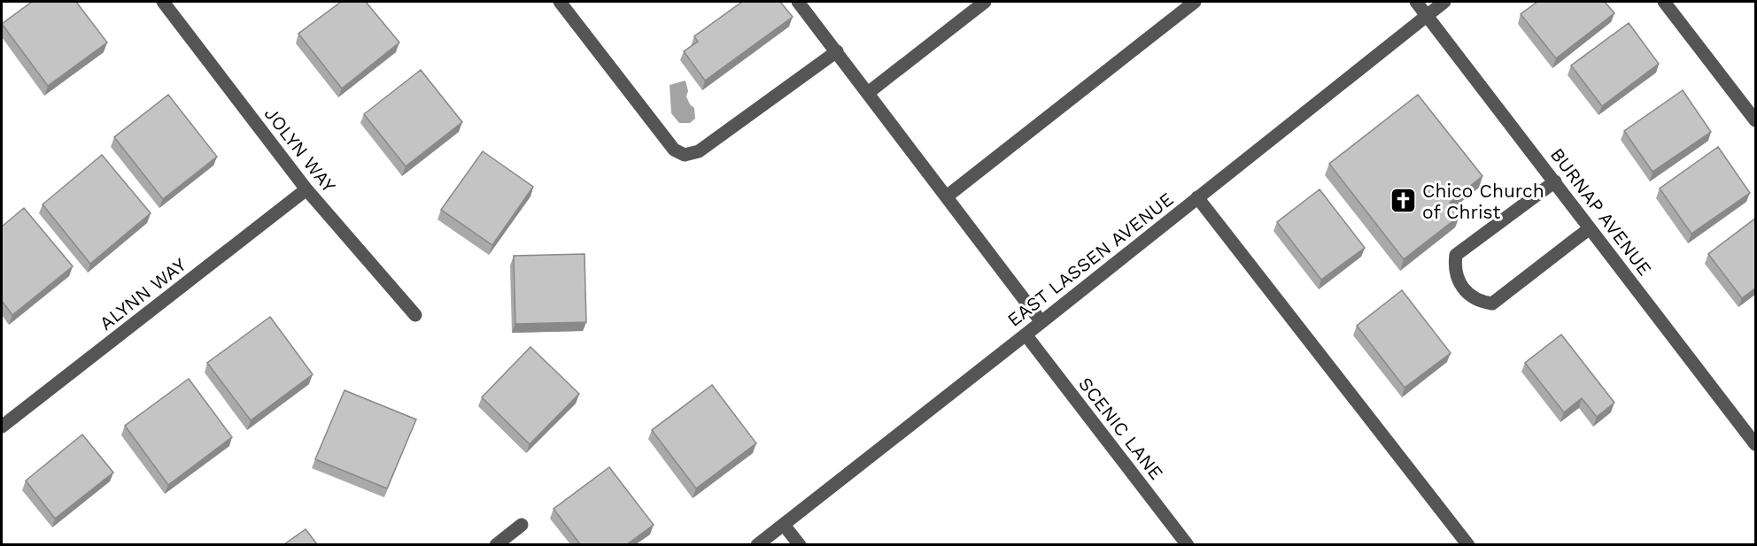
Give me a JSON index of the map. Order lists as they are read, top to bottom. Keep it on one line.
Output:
{"streets":{"street":["JOLYN WAY","BURNAP AVENUE","EAST LASSEN AVENUE","ALYNN WAY","SCENIC LANE"]},"crossings":[["JOLYN WAY","ALYNN WAY"],["BURNAP AVENUE","EAST LASSEN AVENUE"],["EAST LASSEN AVENUE","SCENIC LANE"]],"places":{"church":["Chico Church of Christ"]}}
